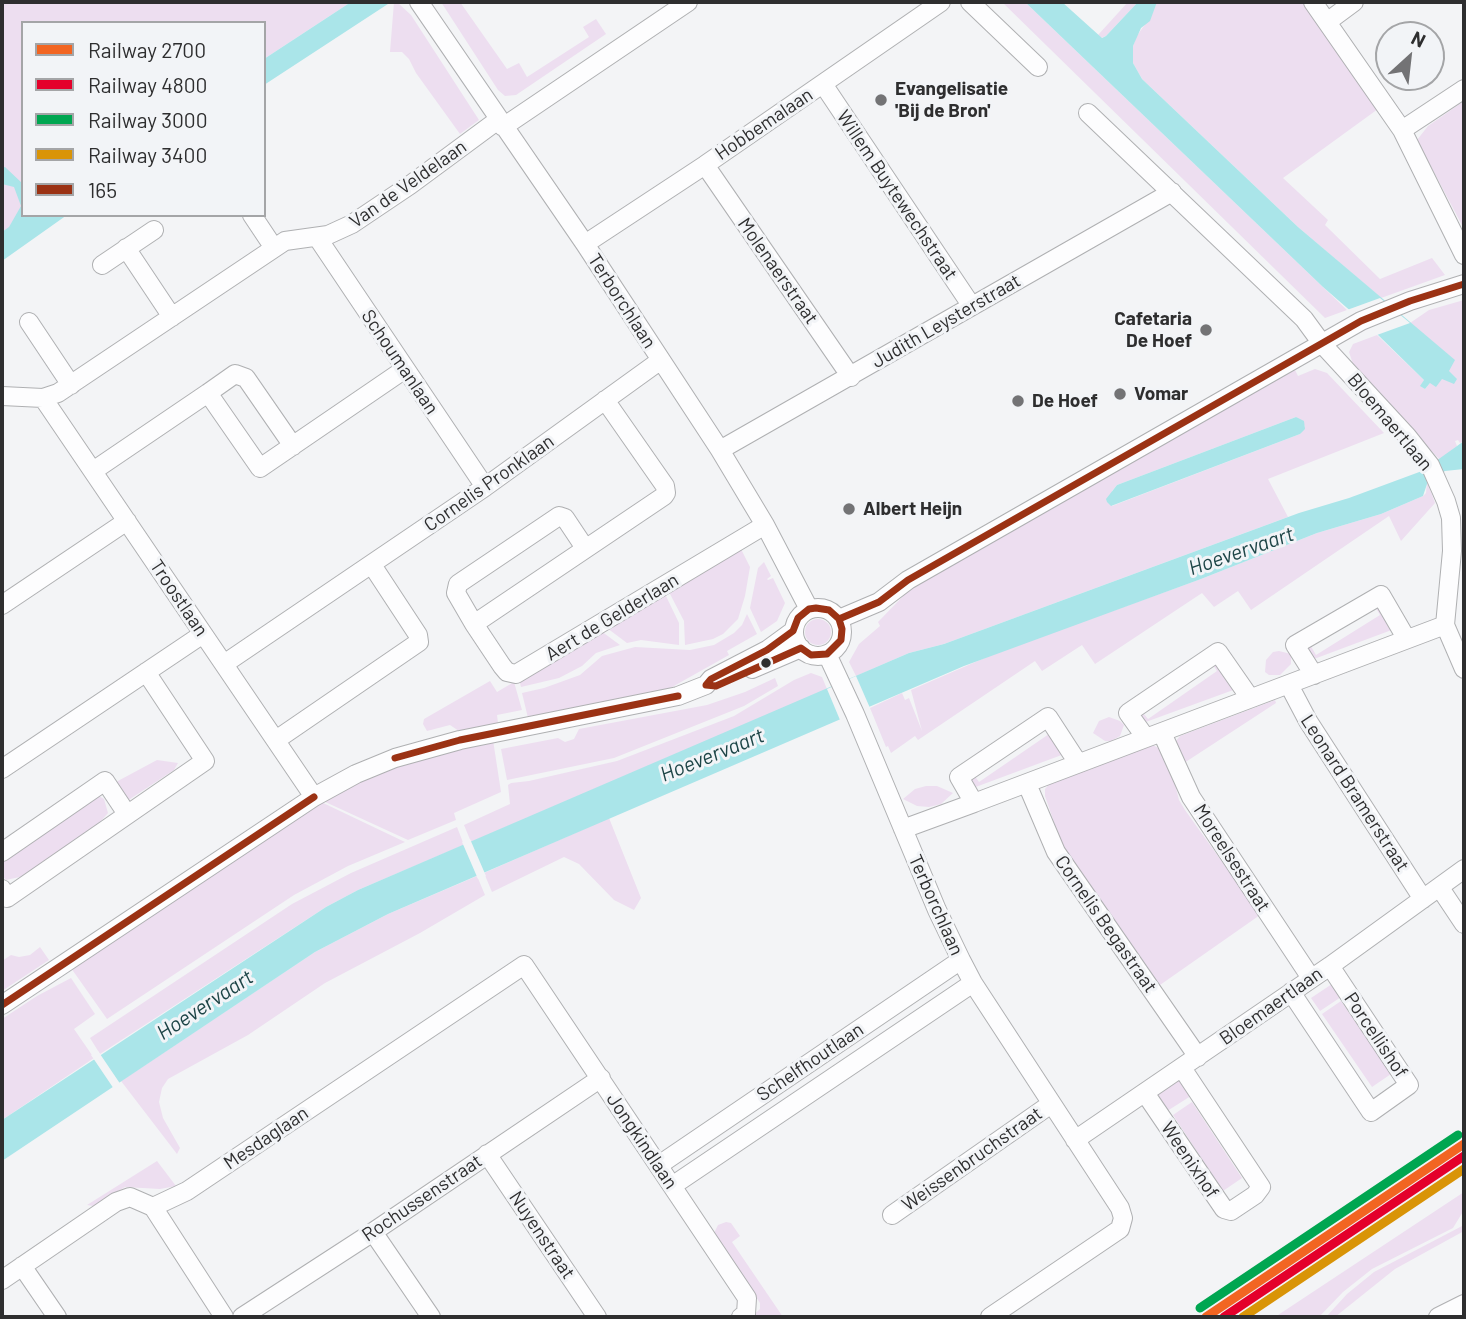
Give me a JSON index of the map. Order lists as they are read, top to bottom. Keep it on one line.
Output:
{"streets":{"street":["Hobbemalaan","Van de Veldelaan","Willem Buytewechstraat","Molenaerstraat","Terborchlaan","Judith Leysterstraat","Schoumanlaan","Bloemaertlaan","Cornelis Pronklaan","Troostlaan","Aert de Gelderlaan","Leonard Bramerstraat","Moreelsestraat","Cornelis Begastraat","Porcellishof","Schelfhoutlaan","Mesdaglaan","Jongkindlaan","Weissenbruchstraat","Weenixhof","Rochussenstraat","Nuyenstraat"]},"crossings":[["Hobbemalaan","Willem Buytewechstraat"],["Hobbemalaan","Molenaerstraat"],["Hobbemalaan","Terborchlaan"],["Van de Veldelaan","Terborchlaan"],["Van de Veldelaan","Schoumanlaan"],["Van de Veldelaan","Troostlaan"],["Willem Buytewechstraat","Judith Leysterstraat"],["Molenaerstraat","Judith Leysterstraat"],["Terborchlaan","Judith Leysterstraat"],["Terborchlaan","Bloemaertlaan"],["Terborchlaan","Cornelis Pronklaan"],["Terborchlaan","Aert de Gelderlaan"],["Terborchlaan","Schelfhoutlaan"],["Terborchlaan","Weissenbruchstraat"],["Schoumanlaan","Cornelis Pronklaan"],["Bloemaertlaan","Leonard Bramerstraat"],["Bloemaertlaan","Moreelsestraat"],["Bloemaertlaan","Cornelis Begastraat"],["Bloemaertlaan","Porcellishof"],["Bloemaertlaan","Weenixhof"],["Cornelis Pronklaan","Troostlaan"],["Schelfhoutlaan","Jongkindlaan"],["Mesdaglaan","Jongkindlaan"],["Jongkindlaan","Rochussenstraat"],["Rochussenstraat","Nuyenstraat"]],"water":["Hoevervaart"],"places":["Evangelisatie 'Bij de Bron'","Cafetaria De Hoef","Vomar","De Hoef","Albert Heijn"],"lines":["transit line 165","rail line 3000","rail line 2700","rail line 4800","rail line 3400"],"legend":["Railway 2700","Railway 4800","Railway 3000","Railway 3400","165"],"north":"top right"}
